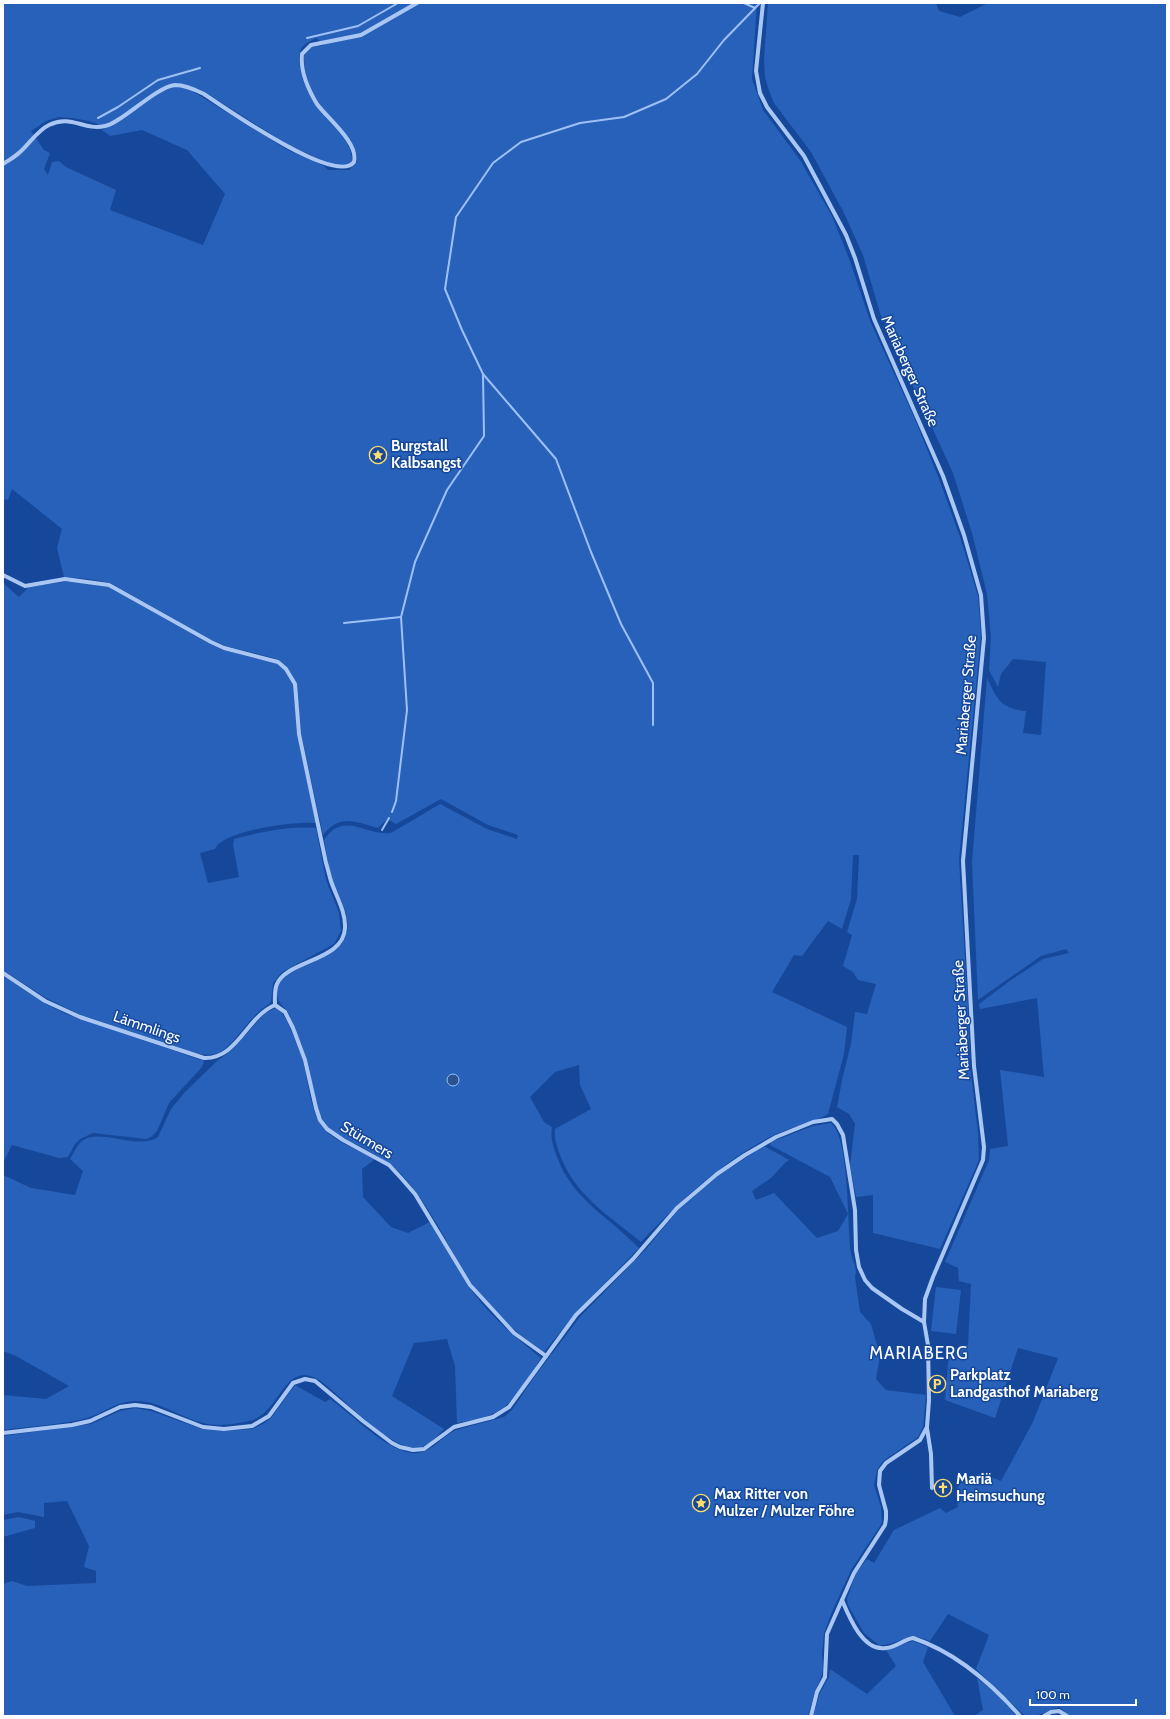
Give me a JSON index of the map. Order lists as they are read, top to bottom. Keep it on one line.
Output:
{"streets":{"street":["Mariaberger Straße","Lämmlings","Stürmers"]},"crossings":[["Lämmlings","Stürmers"]],"districts":["MARIABERG"],"places":{"place":["Burgstall Kalbsangst","Max Ritter von Mulzer / Mulzer Föhre"],"parking":["Parkplatz Landgasthof Mariaberg"],"church":["Mariä Heimsuchung"]},"scale_bar":"100 m"}
